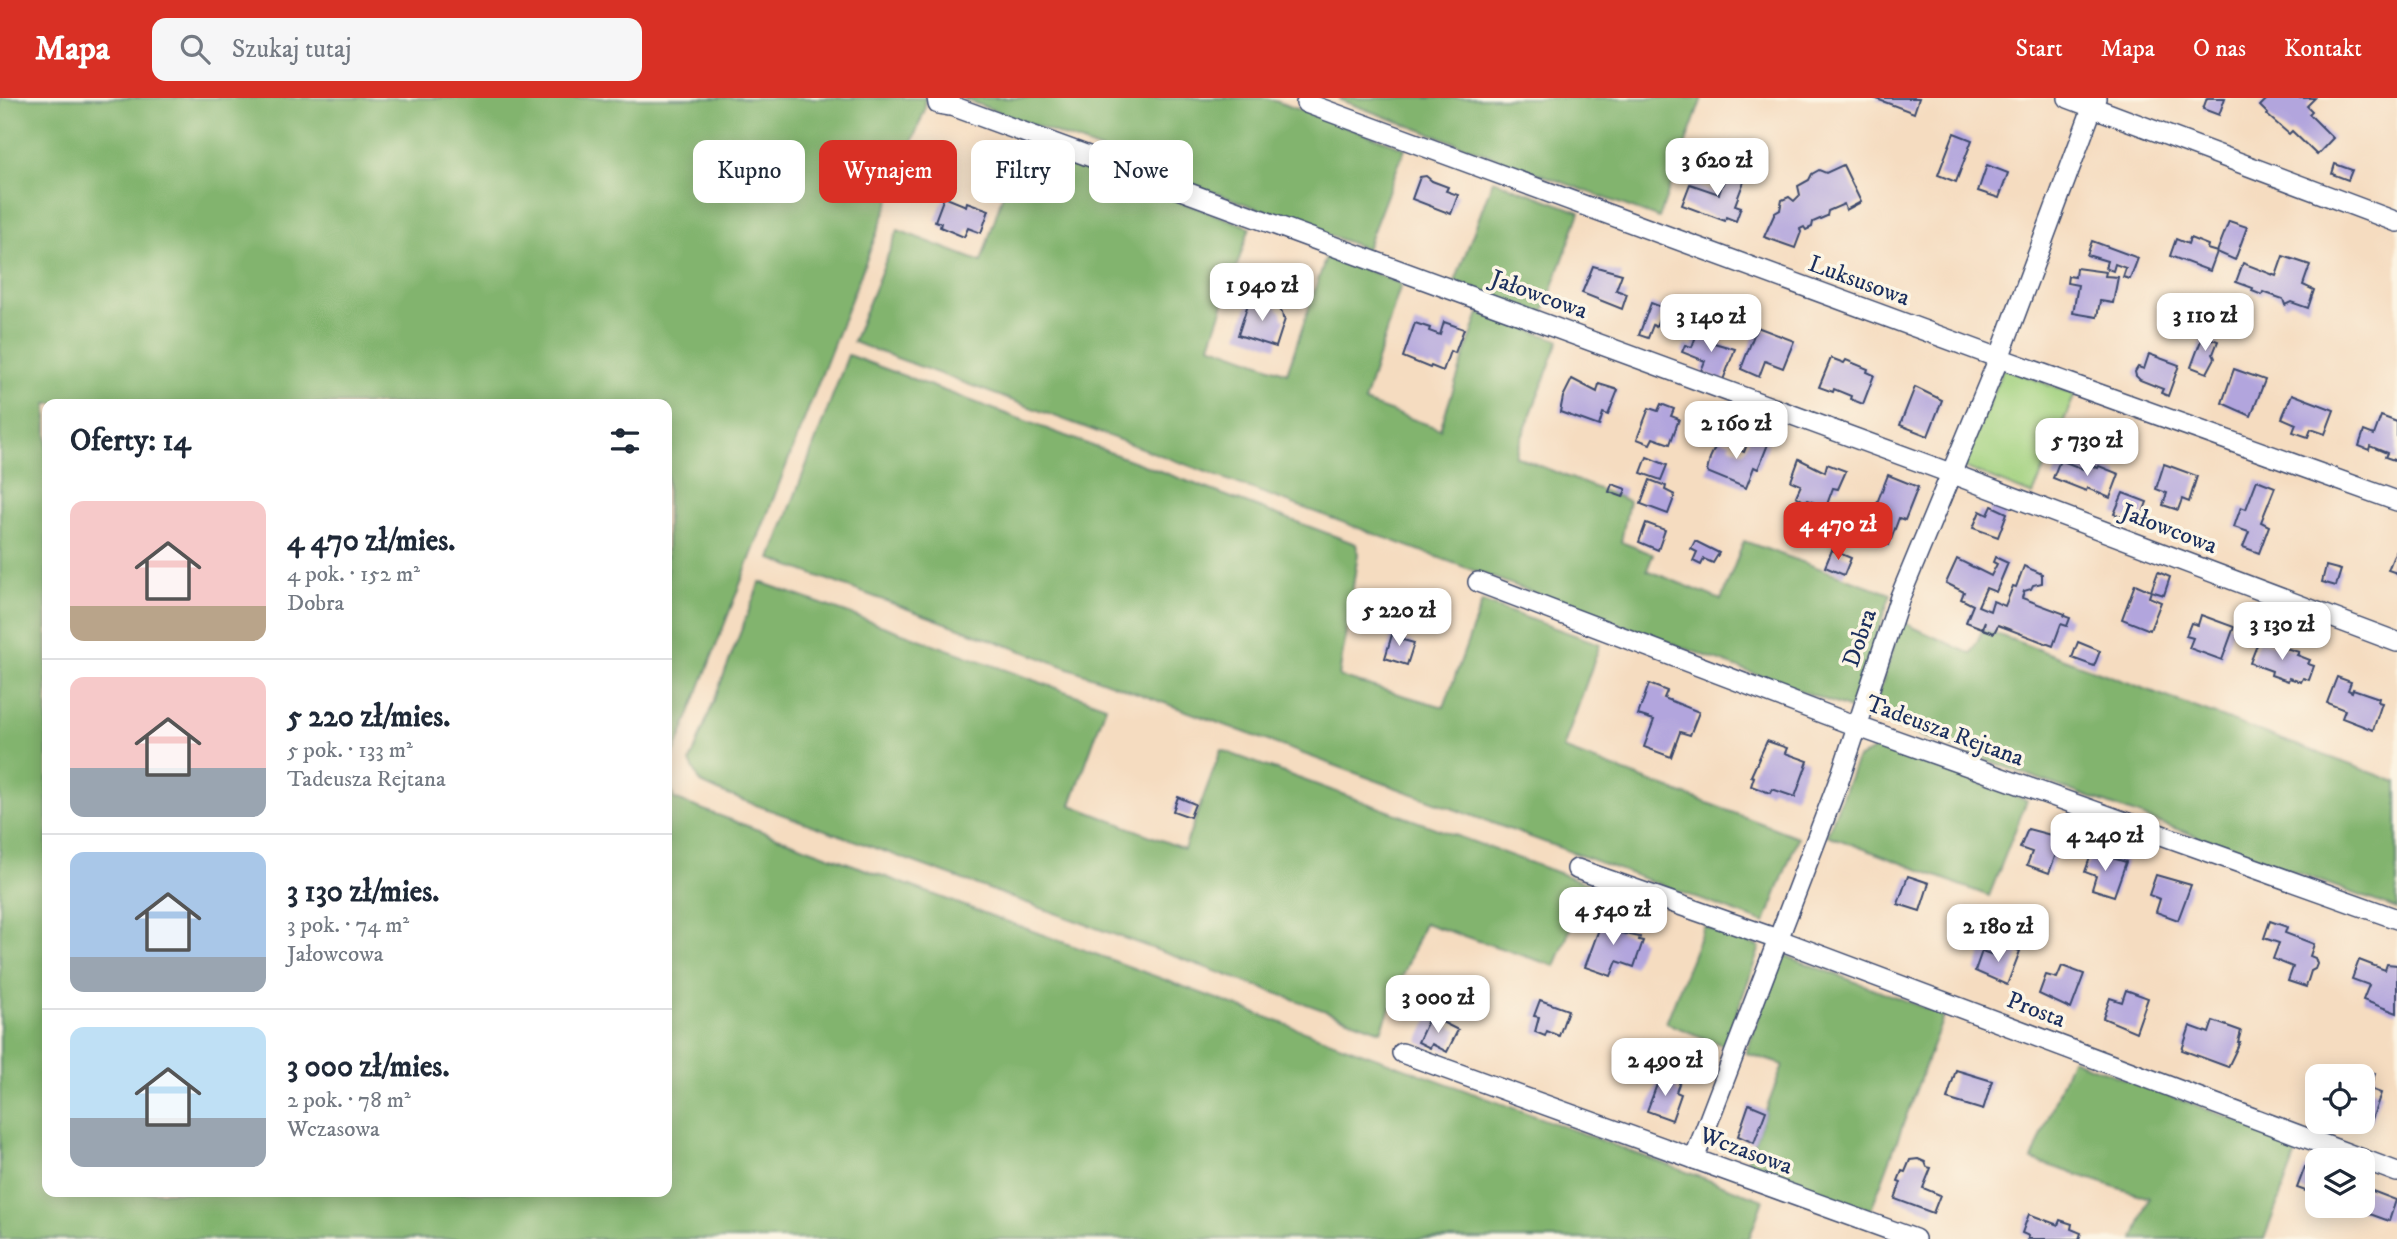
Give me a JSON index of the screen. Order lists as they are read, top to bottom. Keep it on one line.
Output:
{"streets":{"street":["Luksusowa","Jałowcowa","Dobra","Tadeusza Rejtana","Prosta","Wczasowa"]},"crossings":[["Luksusowa","Dobra"],["Jałowcowa","Dobra"],["Dobra","Tadeusza Rejtana"],["Dobra","Prosta"],["Dobra","Wczasowa"]],"page":{"header":"Mapa","search":"Szukaj tutaj","nav":["Start","Mapa","O nas","Kontakt"],"price":["3 620 zł","1 940 zł","3 110 zł","3 140 zł","2 160 zł","5 730 zł","4 470 zł","5 220 zł","3 130 zł","4 240 zł","4 540 zł","2 180 zł","3 000 zł","2 490 zł"],"chip":["Kupno","Wynajem","Filtry","Nowe"],"heading":"Oferty: 14","list":[{"name":"4 470 zł/mies.","note":"4 pok. · 152 m² · Dobra"},{"name":"5 220 zł/mies.","note":"5 pok. · 133 m² · Tadeusza Rejtana"},{"name":"3 130 zł/mies.","note":"3 pok. · 74 m² · Jałowcowa"},{"name":"3 000 zł/mies.","note":"2 pok. · 78 m² · Wczasowa"}]}}
